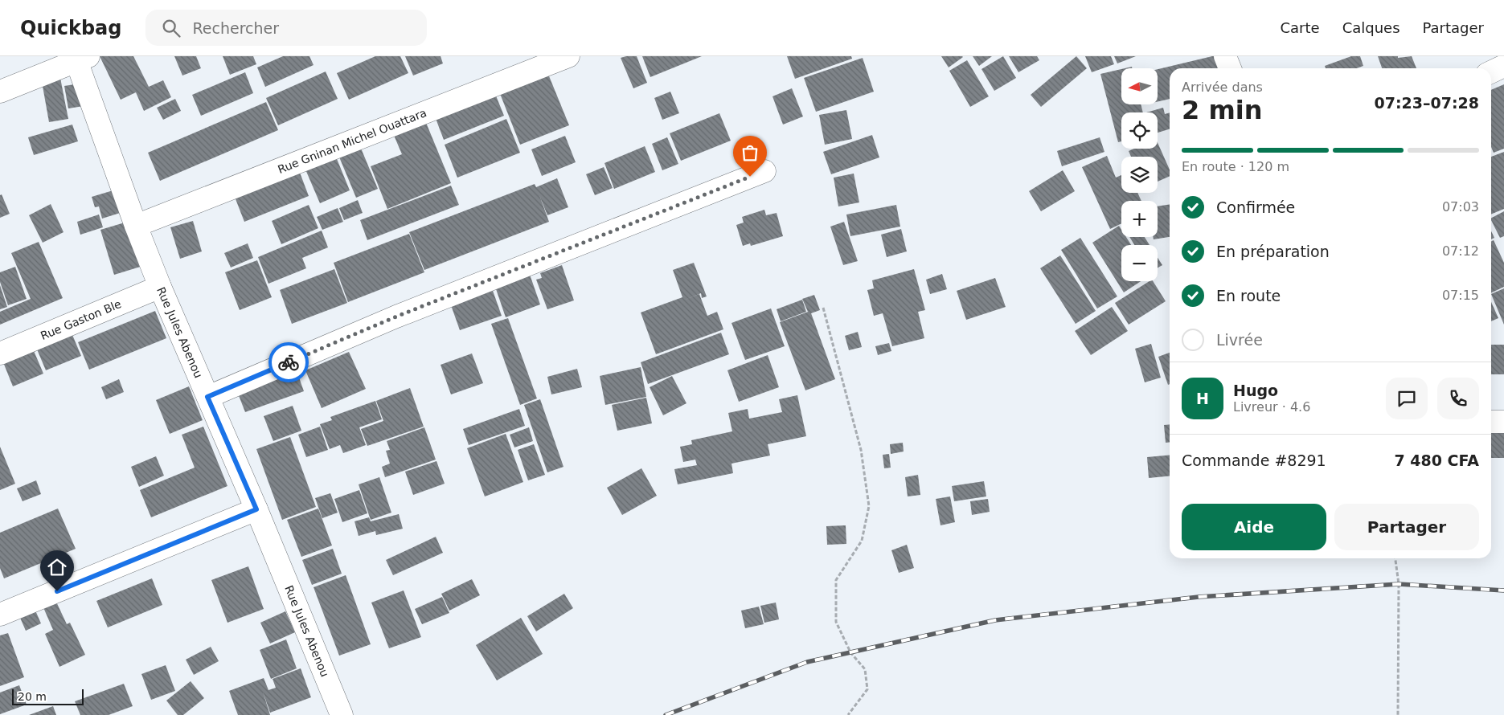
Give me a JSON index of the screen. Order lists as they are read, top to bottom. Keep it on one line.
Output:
{"streets":{"street":["Rue Gninan Michel Ouattara","Rue Gaston Ble","Rue Jules Abenou"]},"crossings":[["Rue Gninan Michel Ouattara","Rue Jules Abenou"],["Rue Gaston Ble","Rue Jules Abenou"]],"scale_bar":"20 m","north":"left","page":{"header":"Quickbag","search":"Rechercher","nav":["Carte","Calques","Partager"],"map_buttons":["+","−"],"heading":["2 min","Arrivée dans","07:23–07:28"],"panel":["Hugo","Livreur · 4.6","Commande #8291","7 480 CFA"],"bar":"En route · 120 m","list":[["Confirmée","07:03"],["En préparation","07:12"],["En route","07:15"],"Livrée"],"round":"H","buttons":["Aide","Partager"],"scale":"20 m"}}
